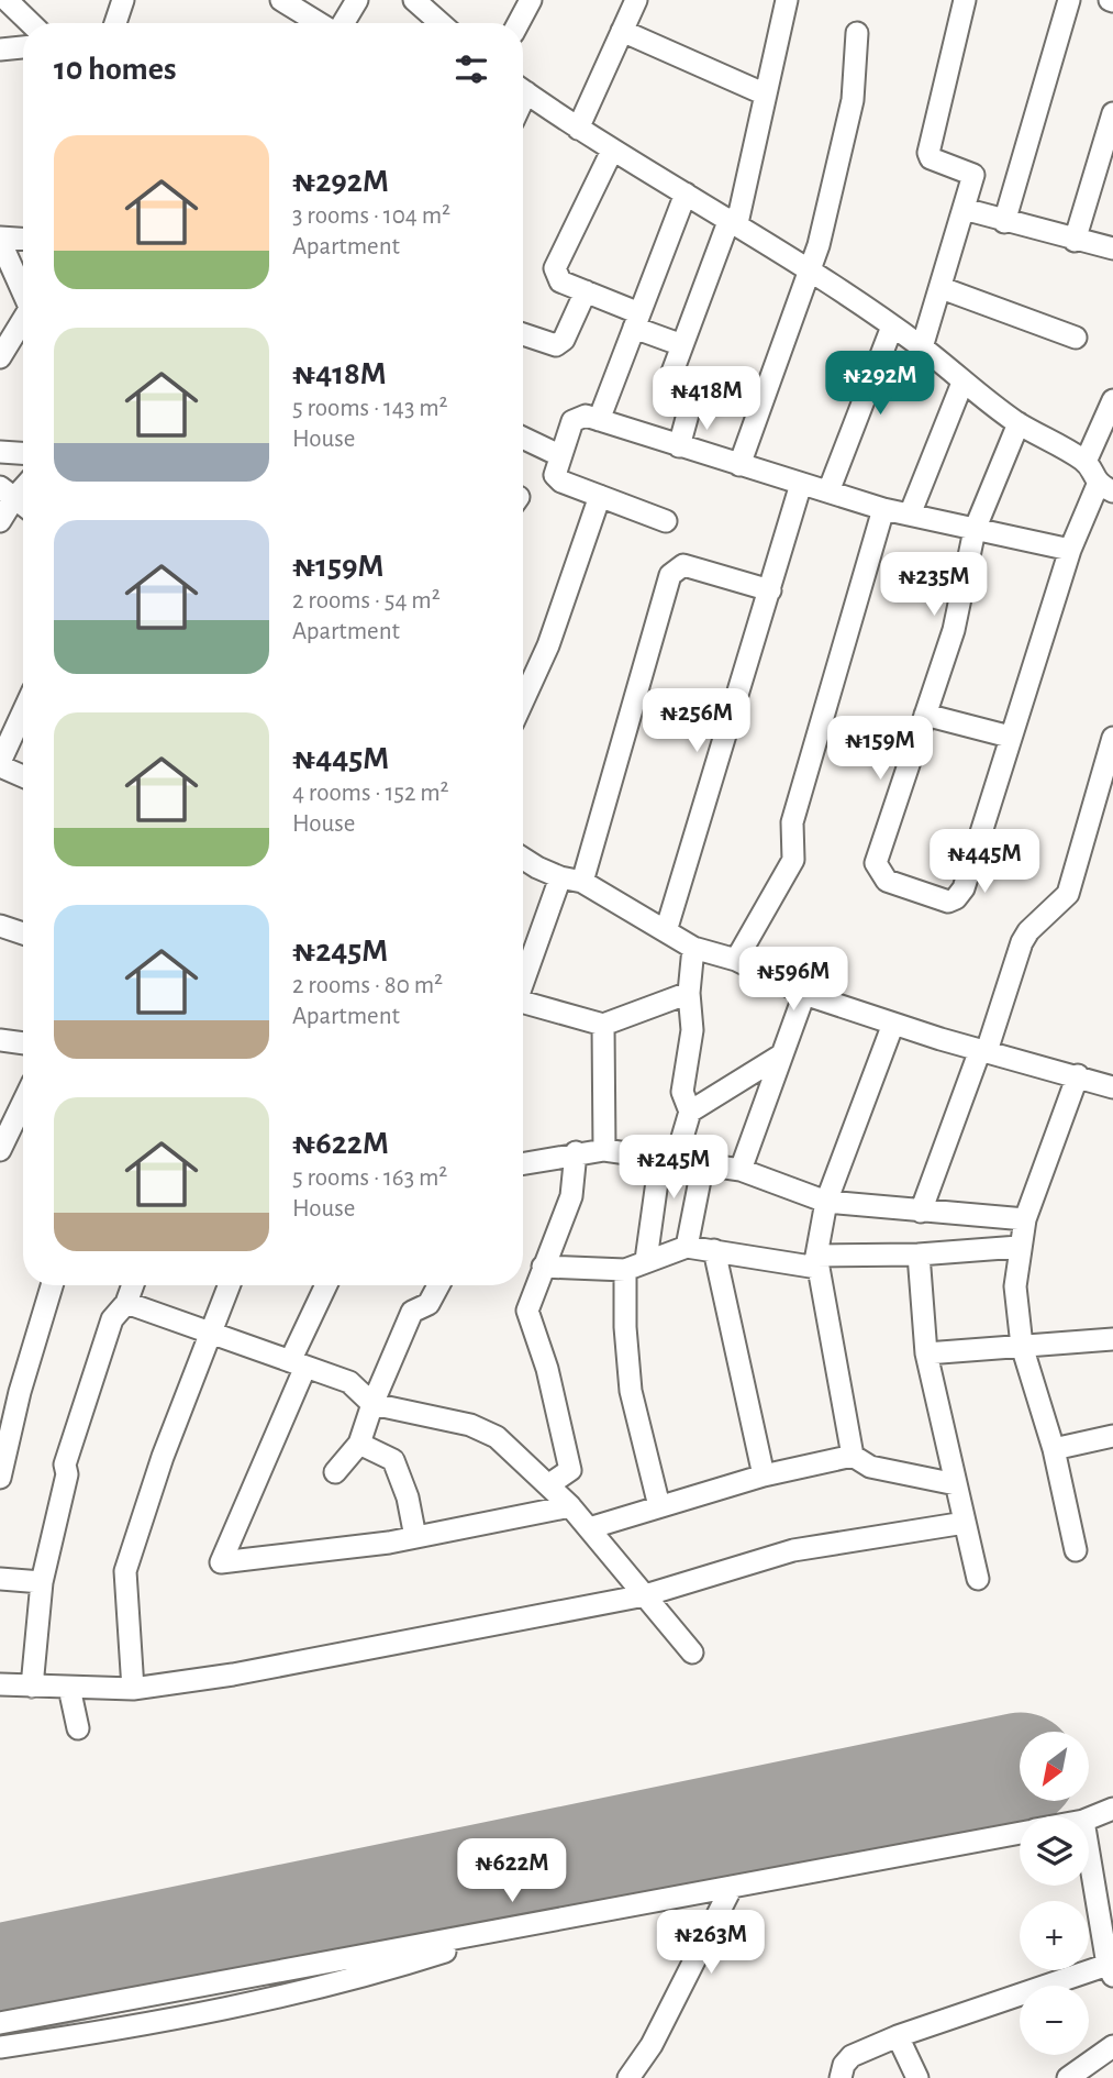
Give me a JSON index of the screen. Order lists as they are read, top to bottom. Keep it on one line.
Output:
{"north":"bottom left","page":{"heading":"10 homes","list":[{"name":"₦292M","note":"3 rooms · 104 m² · Apartment"},{"name":"₦418M","note":"5 rooms · 143 m² · House"},{"name":"₦159M","note":"2 rooms · 54 m² · Apartment"},{"name":"₦445M","note":"4 rooms · 152 m² · House"},{"name":"₦245M","note":"2 rooms · 80 m² · Apartment"},{"name":"₦622M","note":"5 rooms · 163 m² · House"}],"price":["₦292M","₦418M","₦235M","₦256M","₦159M","₦445M","₦596M","₦245M","₦622M","₦263M"],"map_buttons":["+","−"]}}
